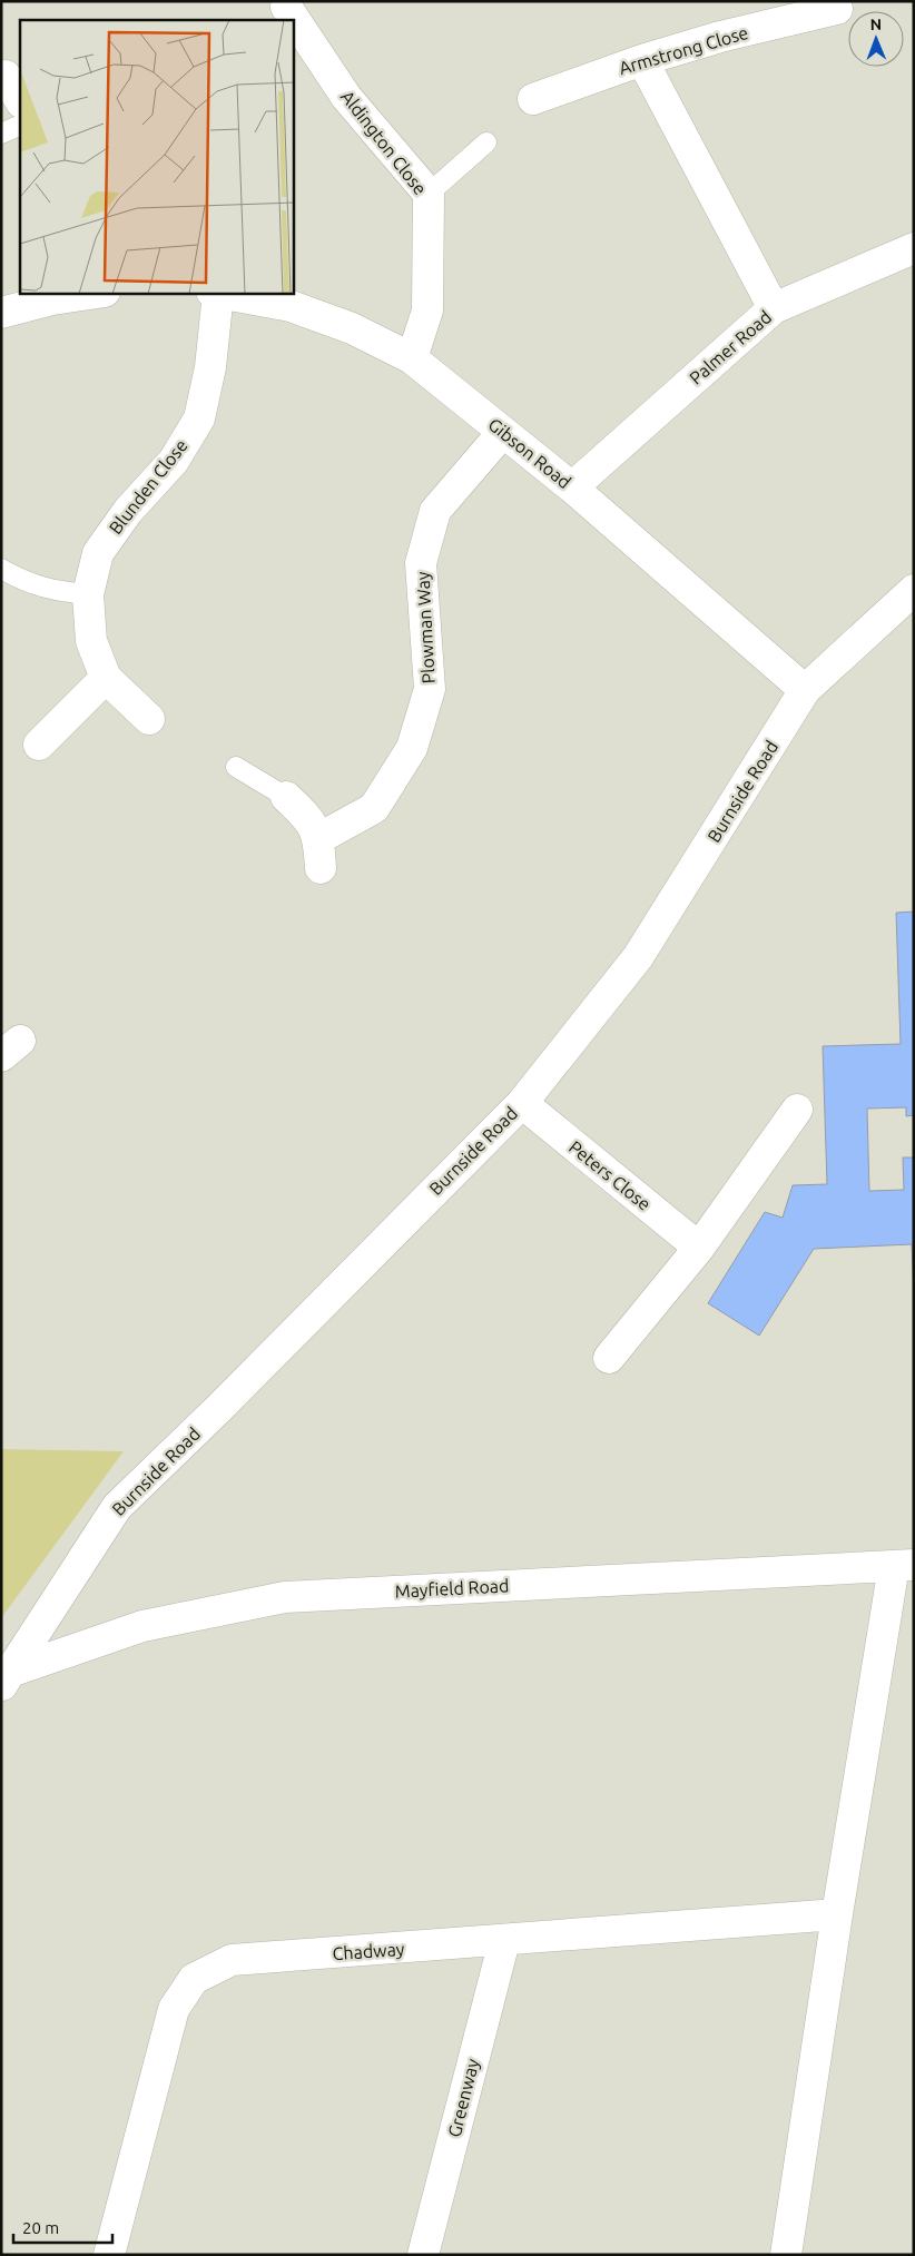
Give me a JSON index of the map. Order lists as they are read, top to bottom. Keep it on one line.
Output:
{"streets":{"street":["Armstrong Close","Aldington Close","Palmer Road","Gibson Road","Blunden Close","Plowman Way","Burnside Road","Peters Close","Mayfield Road","Chadway","Greenway"]},"crossings":[["Aldington Close","Gibson Road"],["Palmer Road","Gibson Road"],["Gibson Road","Plowman Way"],["Gibson Road","Burnside Road"],["Burnside Road","Peters Close"],["Burnside Road","Mayfield Road"],["Chadway","Greenway"]],"scale_bar":"20 m","north":"top"}
